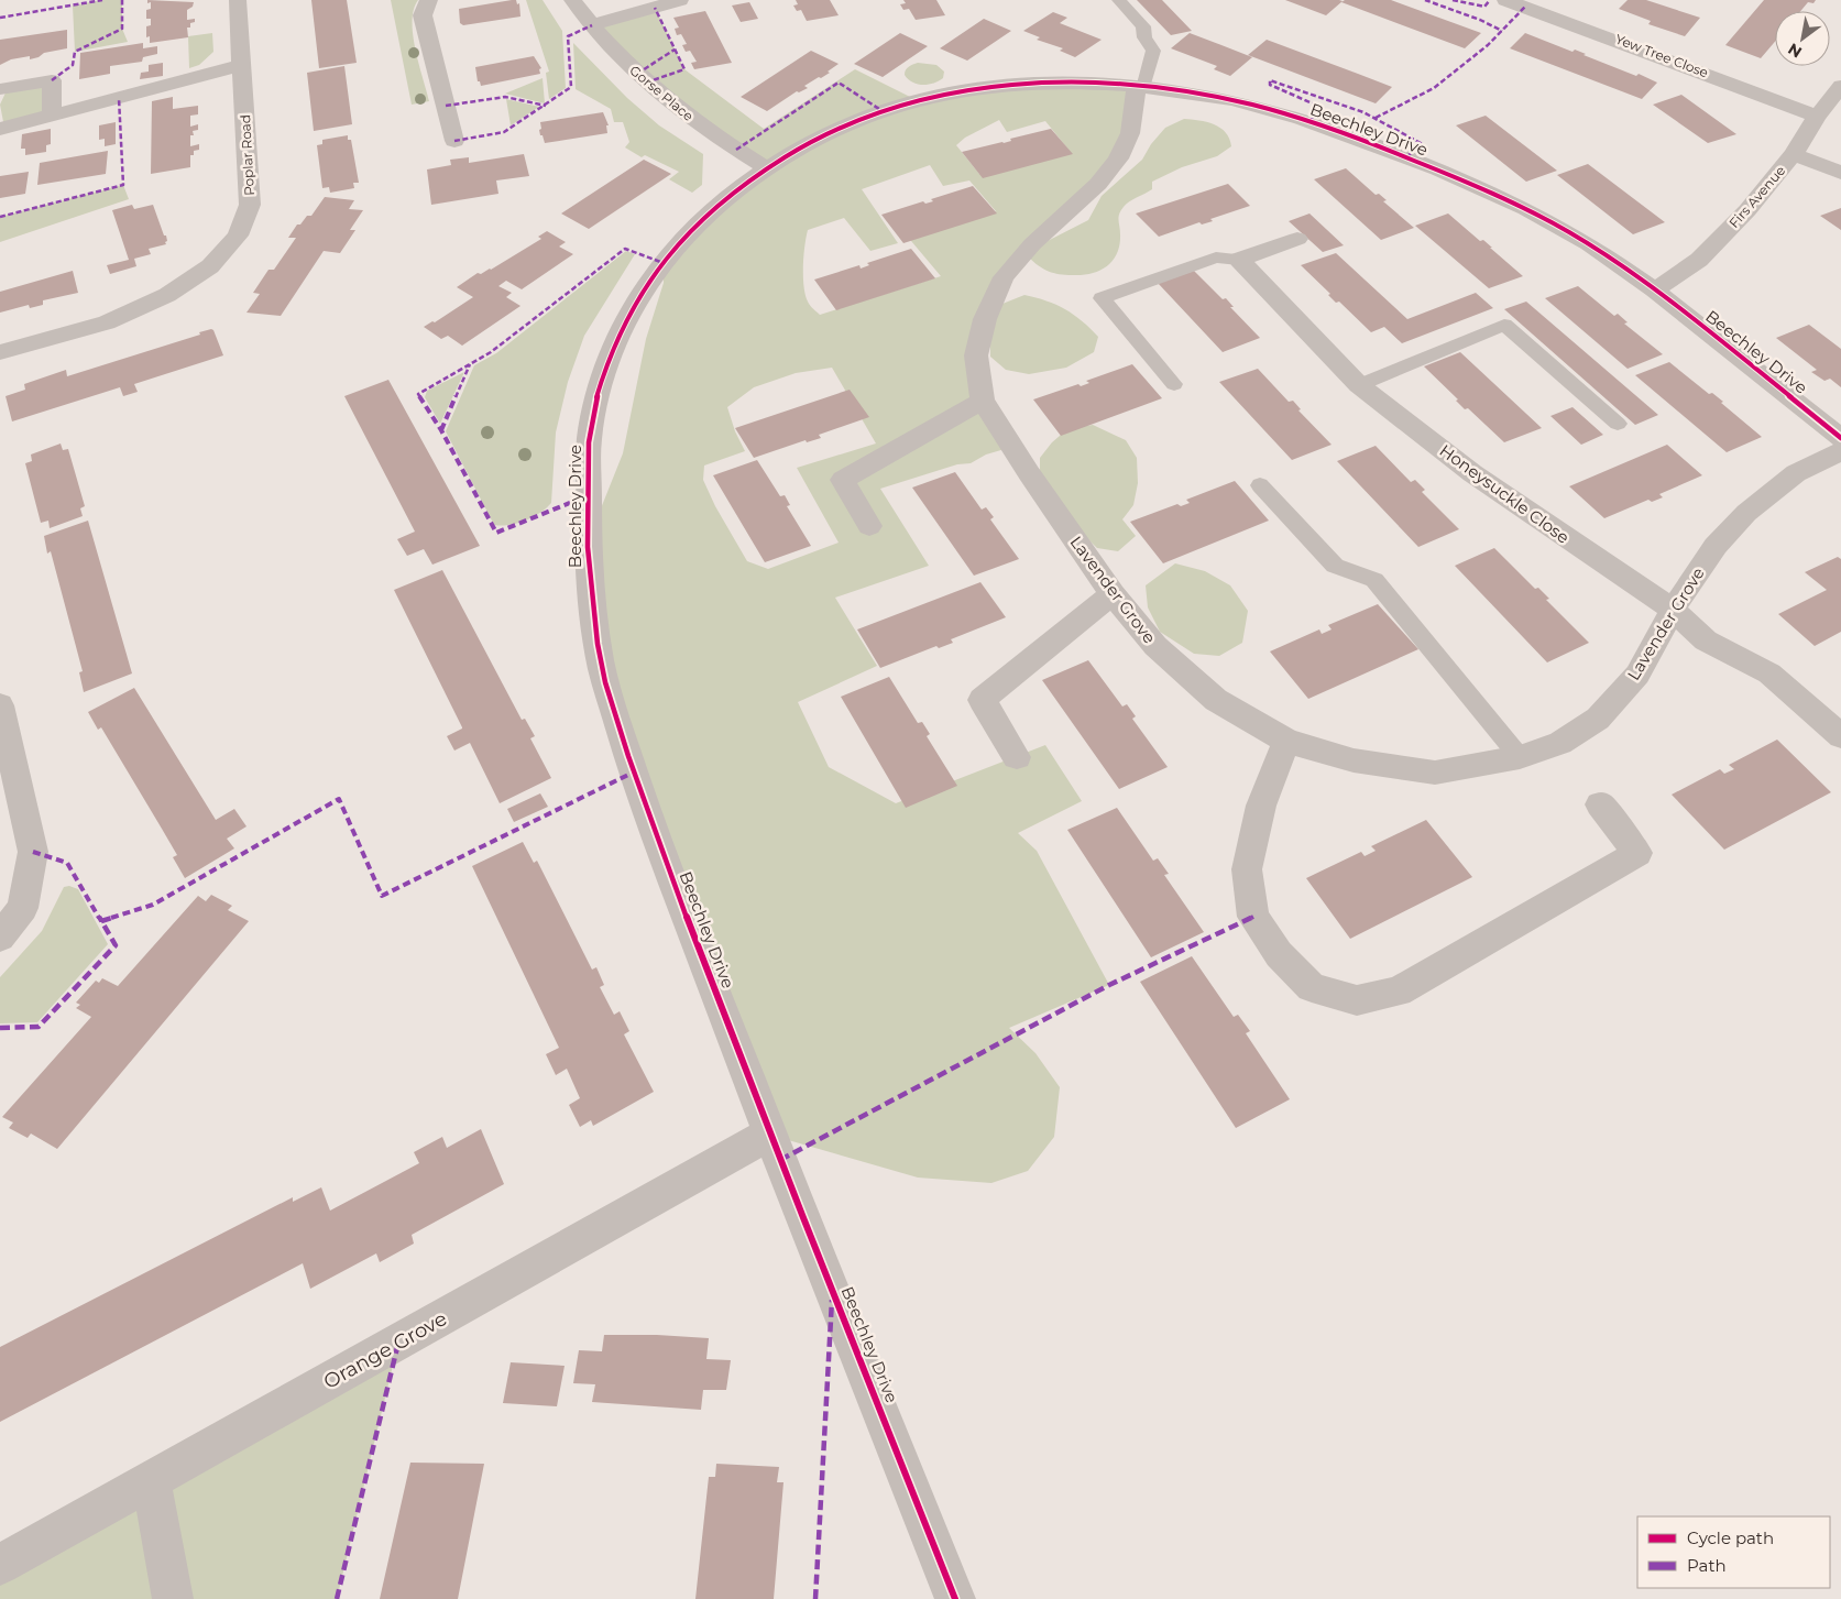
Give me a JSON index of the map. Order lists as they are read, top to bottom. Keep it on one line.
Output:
{"streets":{"street":["Yew Tree Close","Gorse Place","Beechley Drive","Poplar Road","Firs Avenue","Honeysuckle Close","Lavender Grove","Orange Grove"]},"crossings":[["Yew Tree Close","Firs Avenue"],["Gorse Place","Beechley Drive"],["Beechley Drive","Firs Avenue"],["Beechley Drive","Lavender Grove"],["Beechley Drive","Orange Grove"],["Honeysuckle Close","Lavender Grove"]],"legend":["Cycle path","Path"],"north":"bottom left"}
